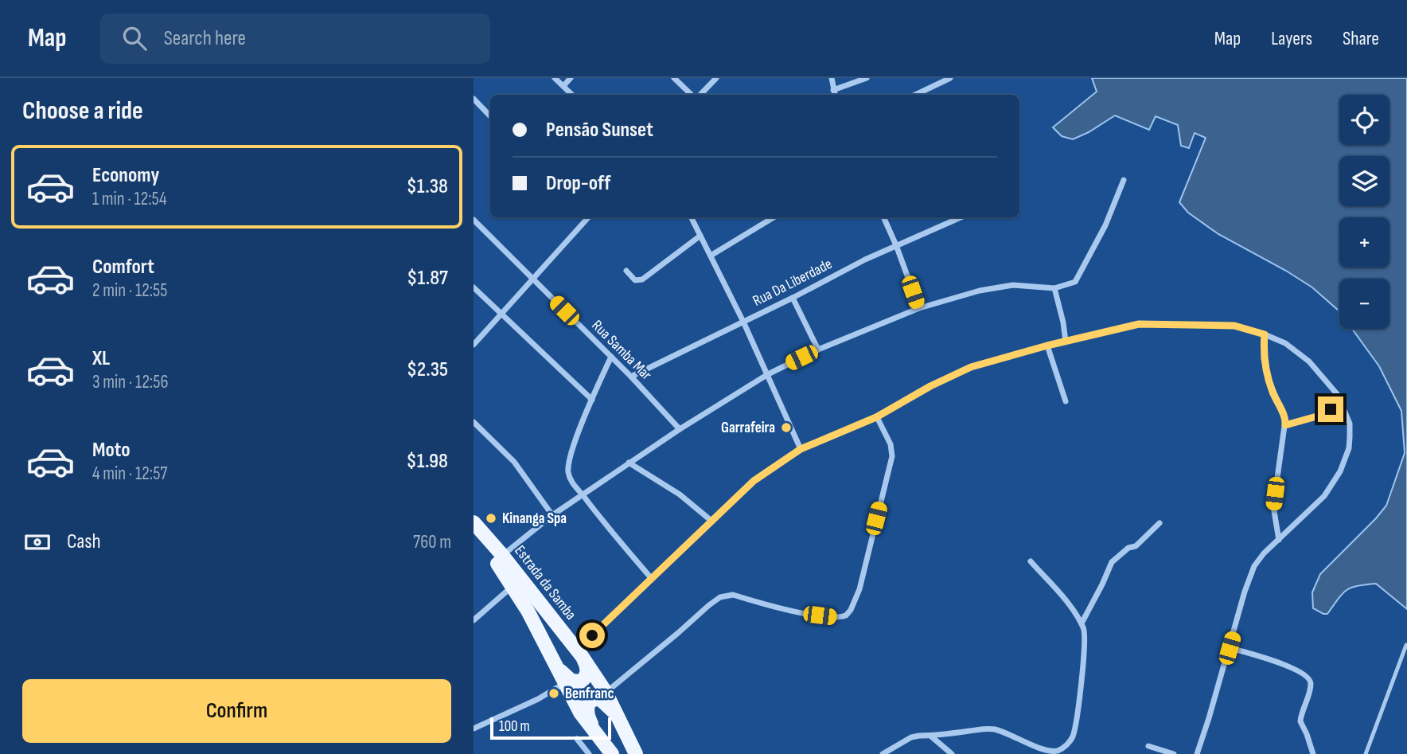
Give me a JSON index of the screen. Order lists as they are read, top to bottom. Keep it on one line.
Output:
{"streets":{"main road":["Estrada da Samba"],"street":["Rua Da Liberdade","Rua Samba Mar"]},"crossings":[["Rua Da Liberdade","Rua Samba Mar"]],"places":["Garrafeira","Kinanga Spa","Benfranc"],"scale_bar":"100 m","page":{"header":"Map","search":"Search here","nav":["Map","Layers","Share"],"heading":"Choose a ride","map_buttons":["+","−"],"banner":["Pensão Sunset","Drop-off"],"list":[{"name":"Economy","note":"1 min · 12:54","value":"$1.38"},{"name":"Comfort","note":"2 min · 12:55","value":"$1.87"},{"name":"XL","note":"3 min · 12:56","value":"$2.35"},{"name":"Moto","note":"4 min · 12:57","value":"$1.98"}],"pay":["Cash","760 m"],"buttons":"Confirm","scale":"100 m"}}
